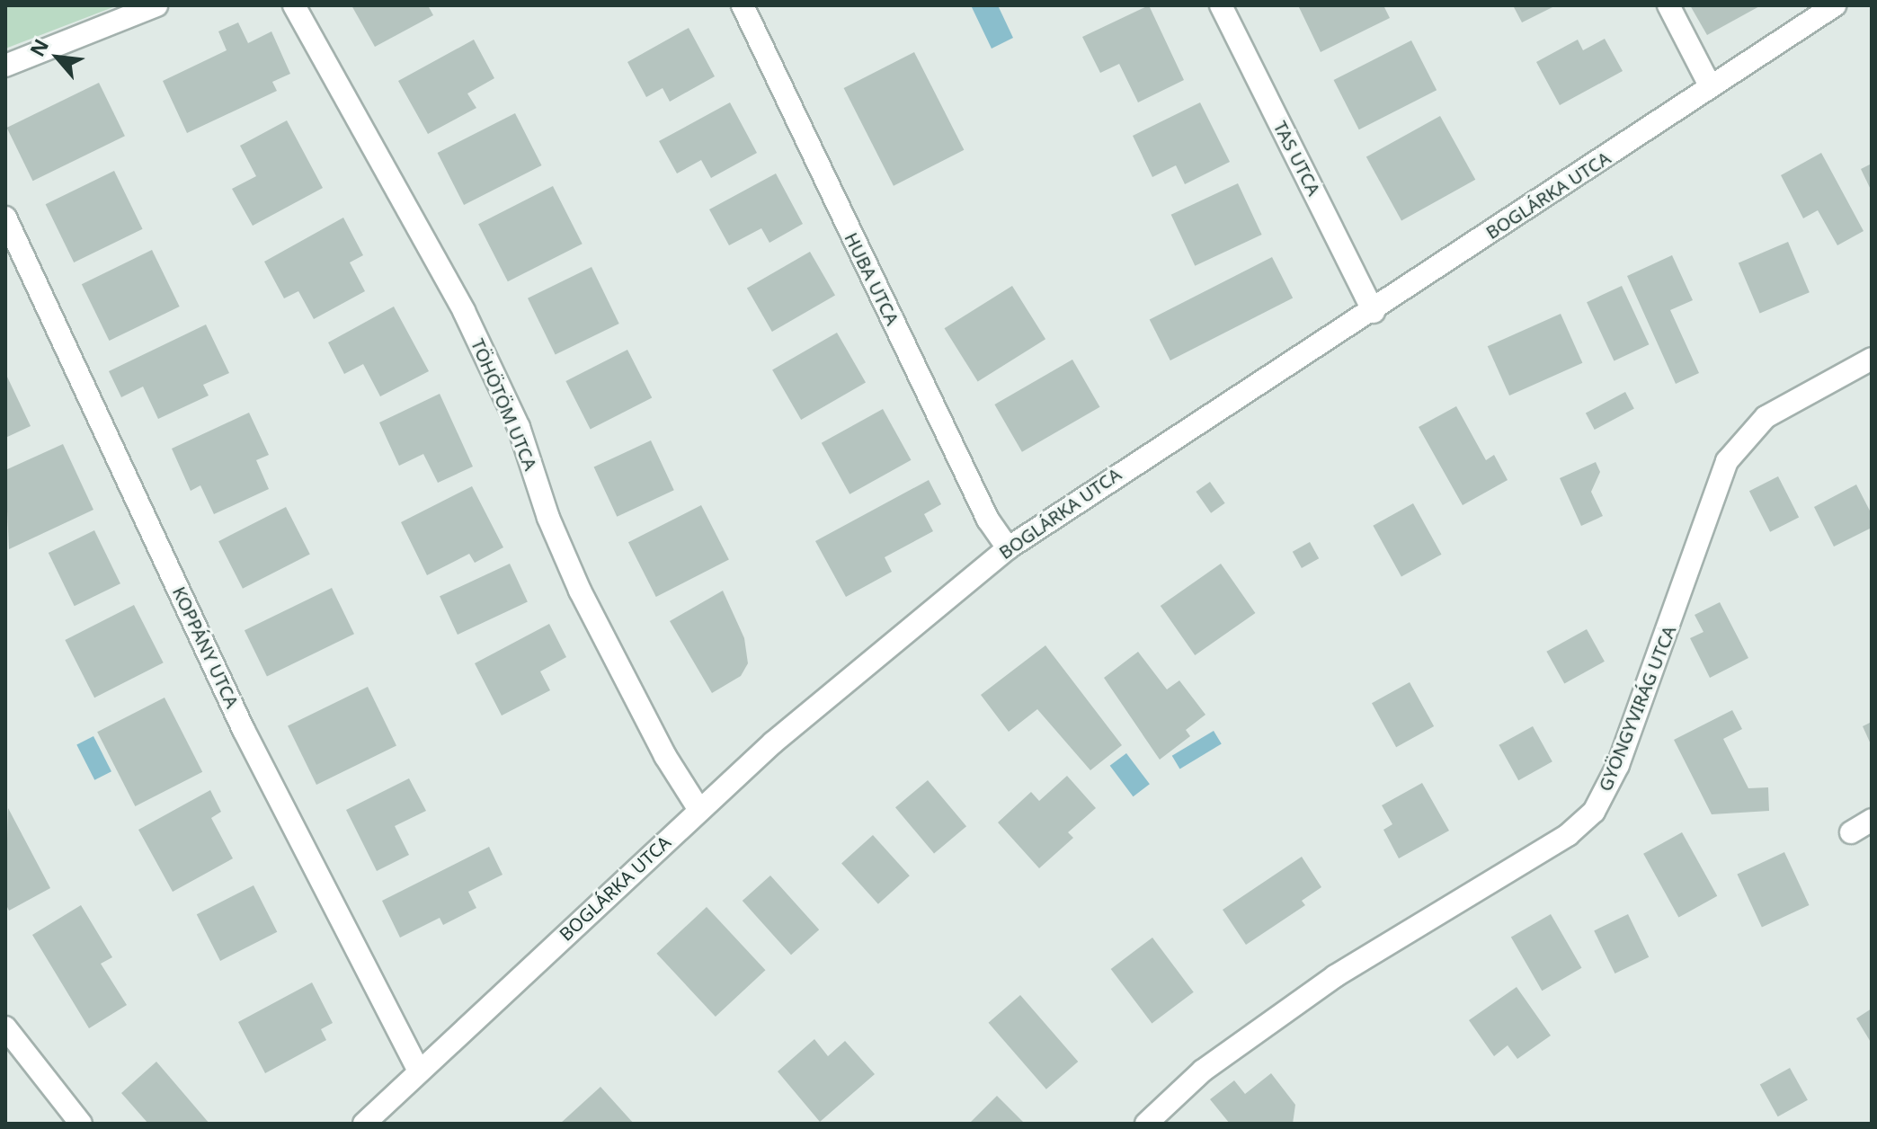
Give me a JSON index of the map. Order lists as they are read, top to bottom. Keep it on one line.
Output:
{"streets":{"street":["TAS UTCA","BOGLÁRKA UTCA","HUBA UTCA","TÖHÖTÖM UTCA","KOPPÁNY UTCA","GYÖNGYVIRÁG UTCA"]},"crossings":[["TAS UTCA","BOGLÁRKA UTCA"],["BOGLÁRKA UTCA","HUBA UTCA"],["BOGLÁRKA UTCA","TÖHÖTÖM UTCA"],["BOGLÁRKA UTCA","KOPPÁNY UTCA"]],"north":"top left"}
